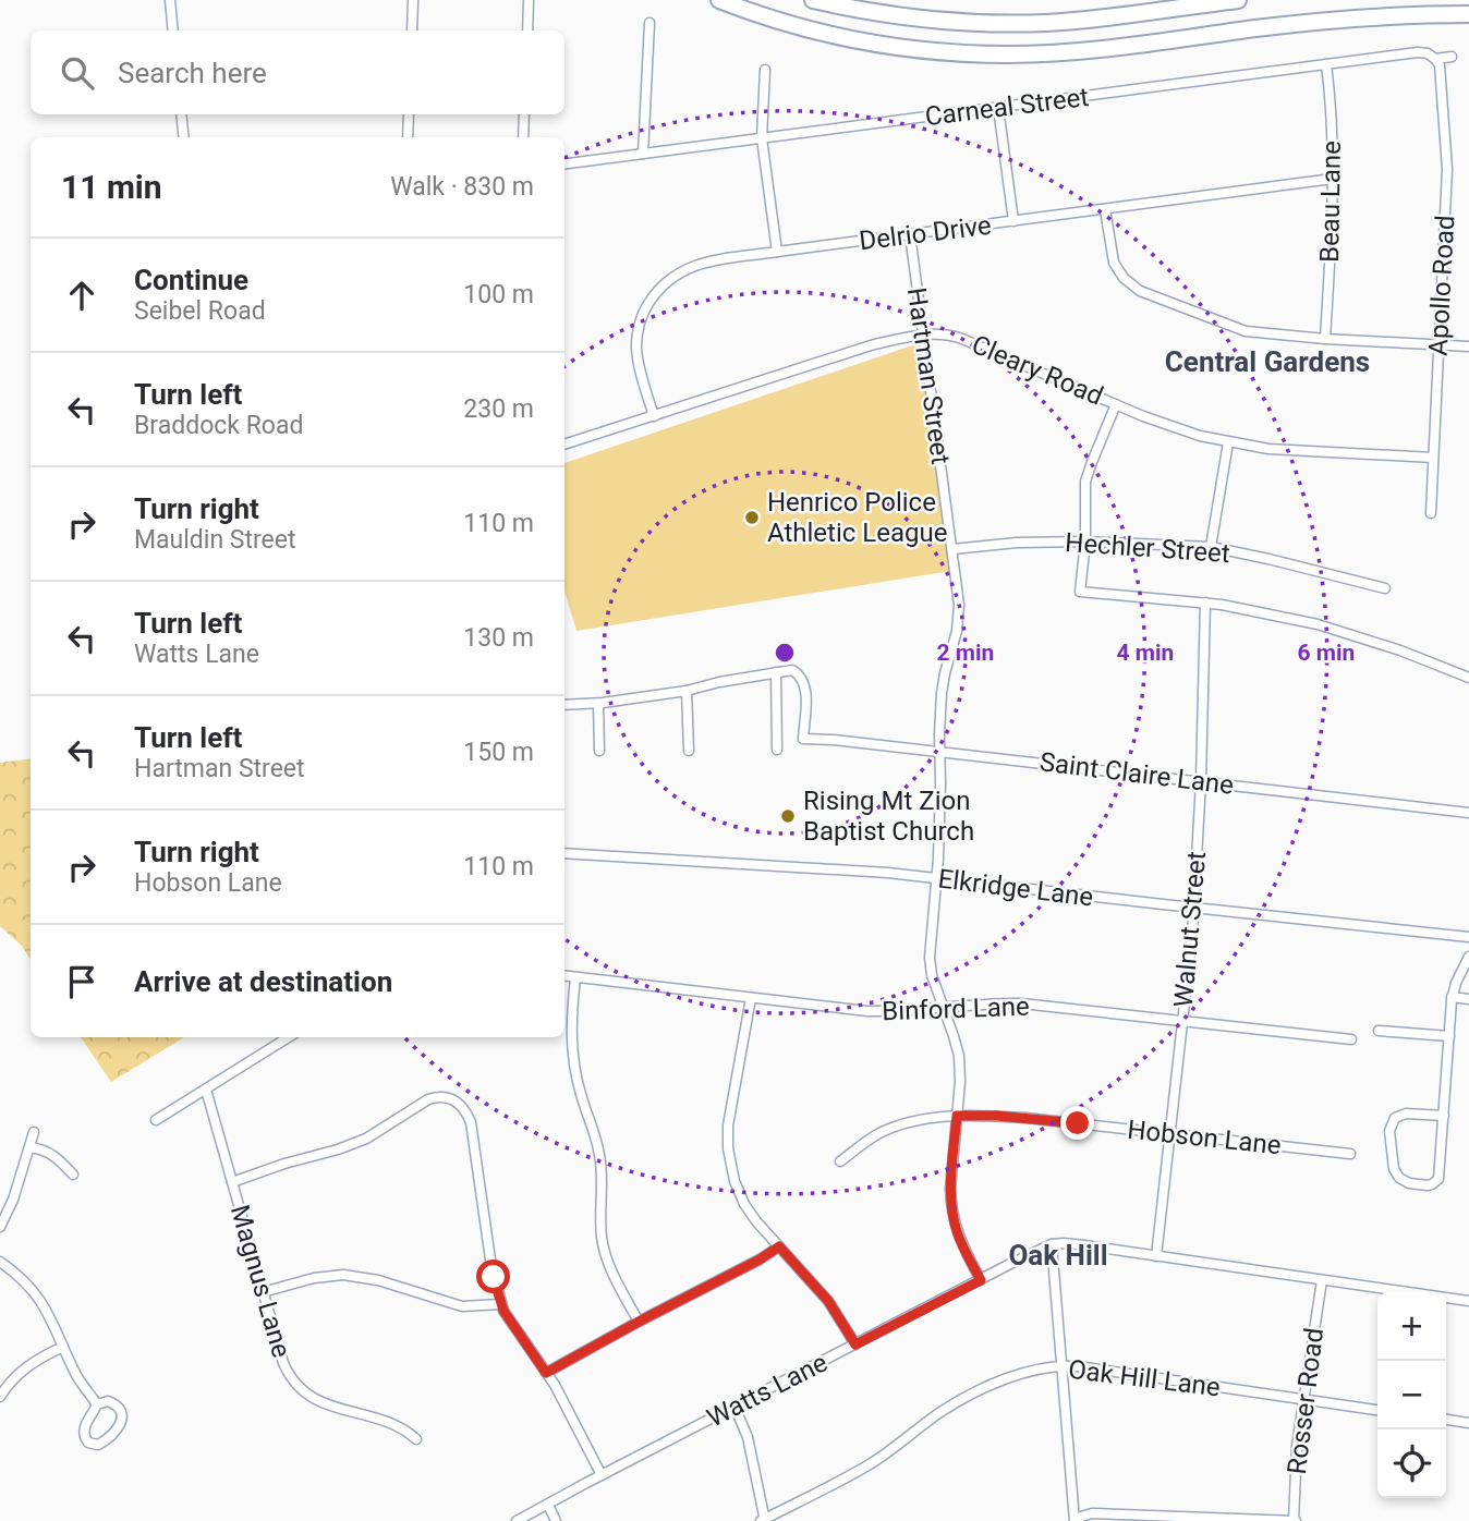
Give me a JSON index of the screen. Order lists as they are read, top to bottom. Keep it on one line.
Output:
{"streets":{"street":["Carneal Street","Beau Lane","Delrio Drive","Apollo Road","Cleary Road","Hartman Street","Hechler Street","Saint Claire Lane","Elkridge Lane","Walnut Street","Binford Lane","Hobson Lane","Magnus Lane","Oak Hill Lane","Watts Lane","Rosser Road"]},"crossings":[["Carneal Street","Beau Lane"],["Carneal Street","Apollo Road"],["Beau Lane","Delrio Drive"],["Delrio Drive","Cleary Road"],["Delrio Drive","Hartman Street"],["Apollo Road","Cleary Road"],["Cleary Road","Hartman Street"],["Hartman Street","Hechler Street"],["Hartman Street","Saint Claire Lane"],["Hartman Street","Elkridge Lane"],["Hartman Street","Binford Lane"],["Hartman Street","Hobson Lane"],["Hartman Street","Watts Lane"],["Saint Claire Lane","Walnut Street"],["Elkridge Lane","Walnut Street"],["Walnut Street","Binford Lane"],["Walnut Street","Hobson Lane"],["Oak Hill Lane","Rosser Road"]],"districts":["Central Gardens","Oak Hill"],"places":["Henrico Police Athletic League","Rising Mt Zion Baptist Church"],"page":{"search":"Search here","heading":["11 min","Walk · 830 m"],"list":[["Continue","Seibel Road","100 m"],["Turn left","Braddock Road","230 m"],["Turn right","Mauldin Street","110 m"],["Turn left","Watts Lane","130 m"],["Turn left","Hartman Street","150 m"],["Turn right","Hobson Lane","110 m"],"Arrive at destination"],"map_buttons":["+","−"]},"rings":["2 min","4 min","6 min"]}
